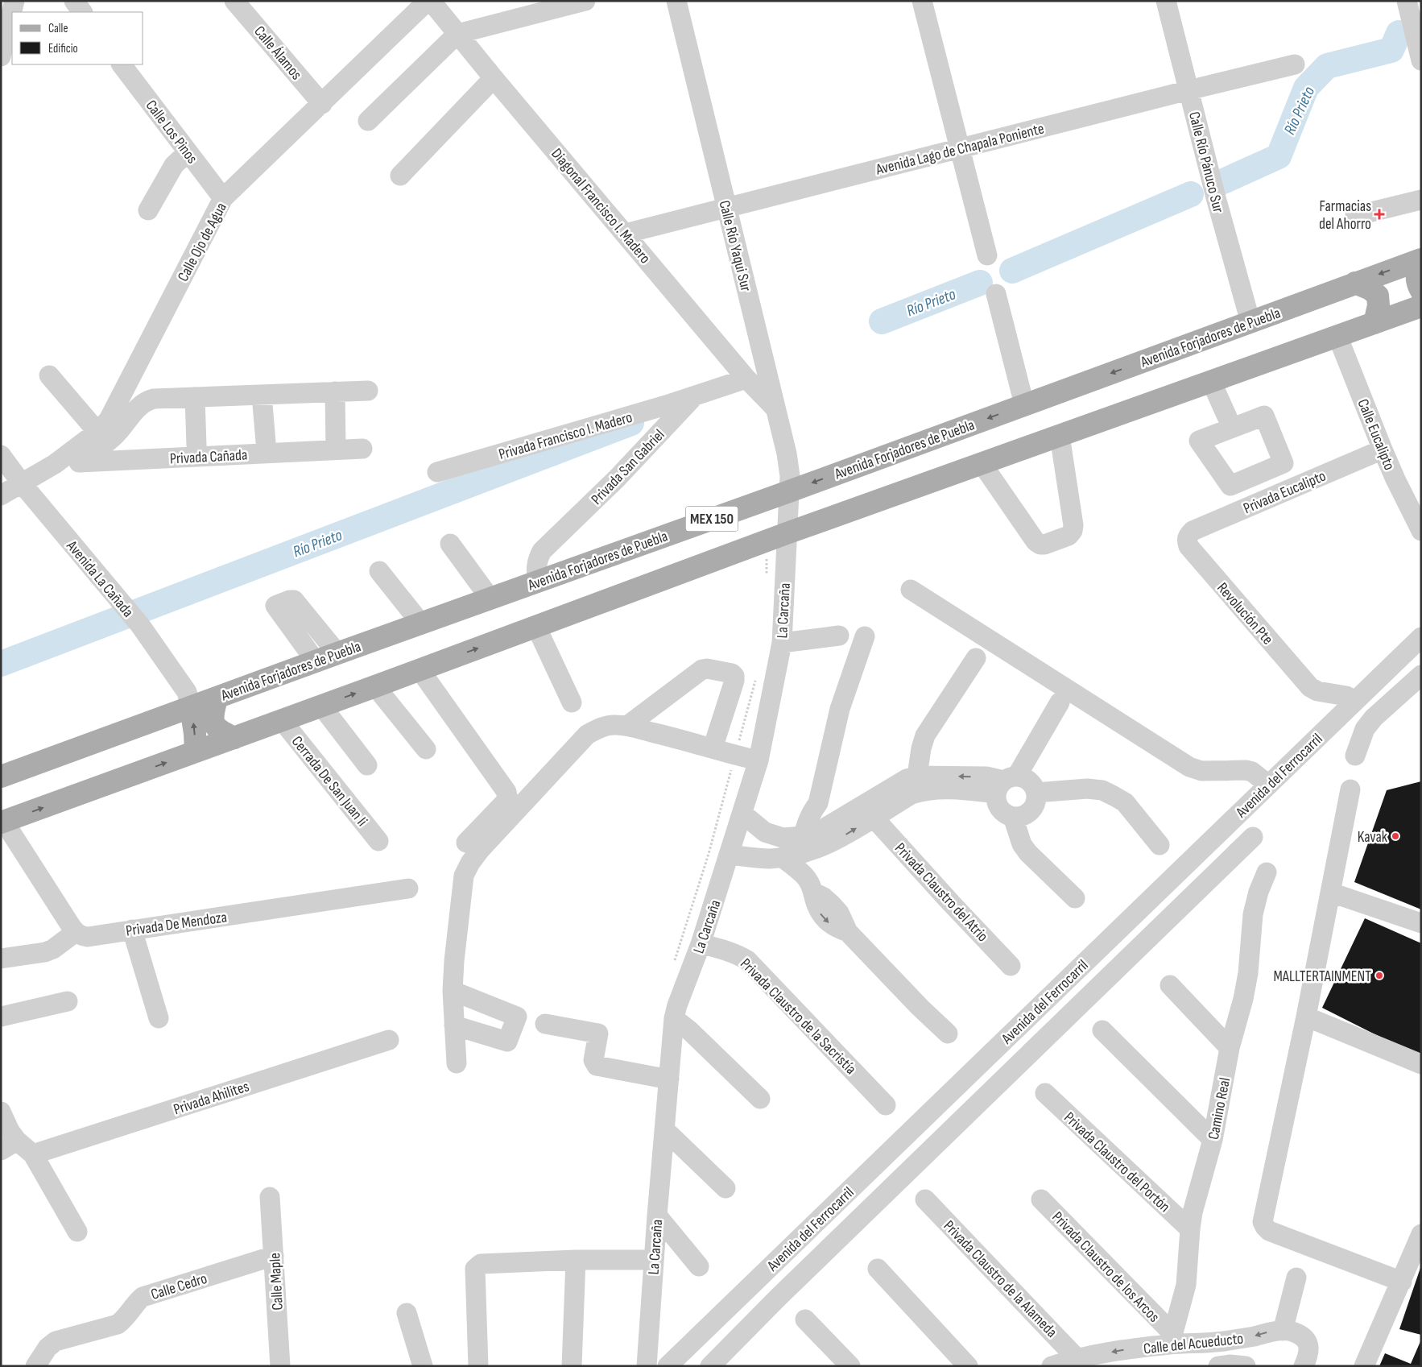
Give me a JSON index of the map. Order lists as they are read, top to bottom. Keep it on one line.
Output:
{"streets":{"main road":["Avenida Forjadores de Puebla","MEX 150"],"street":["Calle Álamos","Calle Los Pinos","Avenida Lago de Chapala Poniente","Calle Río Pánuco Sur","Diagonal Francisco I. Madero","Calle Ojo de Agua","Calle Río Yaqui Sur","Calle Eucalipto","Privada Francisco I. Madero","Privada Cañada","Privada San Gabriel","Privada Eucalipto","Avenida La Cañada","La Carcaña","Revolución Pte","Avenida del Ferrocarril","Cerrada De San Juan Ii","Privada Claustro del Atrio","Privada De Mendoza","Privada Claustro de la Sacristía","Privada Ahilites","Camino Real","Privada Claustro del Portón","Privada Claustro de los Arcos","Privada Claustro de la Alameda","Calle Maple","Calle Cedro","Calle del Acueducto"]},"crossings":[["Calle Álamos","Calle Ojo de Agua"],["Calle Los Pinos","Calle Ojo de Agua"],["Avenida Lago de Chapala Poniente","Calle Río Pánuco Sur"],["Avenida Lago de Chapala Poniente","Diagonal Francisco I. Madero"],["Avenida Lago de Chapala Poniente","Calle Río Yaqui Sur"],["Calle Río Pánuco Sur","Avenida Forjadores de Puebla"],["Diagonal Francisco I. Madero","Calle Río Yaqui Sur"],["Diagonal Francisco I. Madero","Privada San Gabriel"],["Calle Ojo de Agua","Privada Cañada"],["Calle Ojo de Agua","Avenida La Cañada"],["Calle Río Yaqui Sur","Avenida Forjadores de Puebla"],["Calle Río Yaqui Sur","La Carcaña"],["Avenida Forjadores de Puebla","Privada San Gabriel"],["Avenida Forjadores de Puebla","Avenida La Cañada"],["Avenida Forjadores de Puebla","La Carcaña"],["Calle Eucalipto","Privada Eucalipto"],["Calle Eucalipto","MEX 150"],["Privada Francisco I. Madero","Privada San Gabriel"],["Privada Eucalipto","Revolución Pte"],["MEX 150","La Carcaña"],["MEX 150","Cerrada De San Juan Ii"],["La Carcaña","Privada Claustro de la Sacristía"],["Revolución Pte","Avenida del Ferrocarril"],["Camino Real","Privada Claustro del Portón"],["Camino Real","Privada Claustro de los Arcos"],["Camino Real","Calle del Acueducto"],["Privada Claustro de los Arcos","Calle del Acueducto"],["Privada Claustro de la Alameda","Calle del Acueducto"],["Calle Maple","Calle Cedro"]],"one_way":["Calle del Acueducto"],"water":["Río Prieto"],"places":{"health":["Farmacias del Ahorro"],"other":["Kavak","MALLTERTAINMENT"]},"legend":["Calle","Edificio"]}
